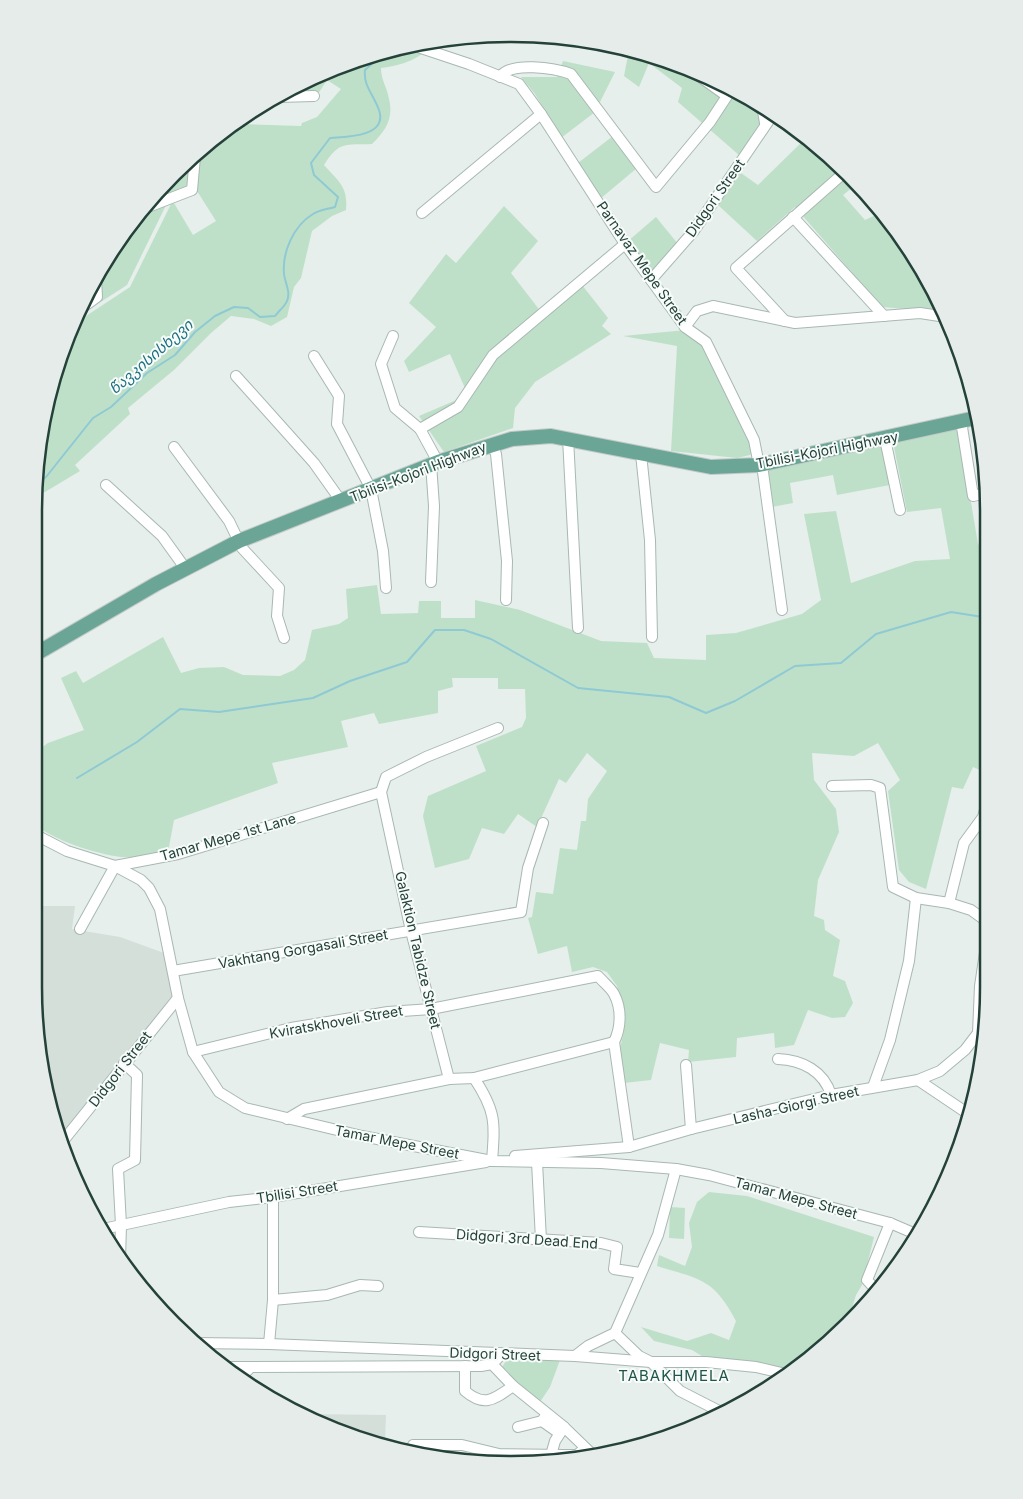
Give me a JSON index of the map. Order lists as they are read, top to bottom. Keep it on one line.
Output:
{"streets":{"main road":["Tbilisi-Kojori Highway"],"street":["Didgori Street","Parnavaz Mepe Street","Tamar Mepe 1st Lane","Vakhtang Gorgasali Street","Galaktion Tabidze Street","Kviratskhoveli Street","Lasha-Giorgi Street","Tamar Mepe Street","Tbilisi Street","Didgori 3rd Dead End"]},"crossings":[["Didgori Street","Parnavaz Mepe Street"],["Didgori Street","Tamar Mepe Street"],["Parnavaz Mepe Street","Tbilisi-Kojori Highway"],["Tamar Mepe 1st Lane","Galaktion Tabidze Street"],["Tamar Mepe 1st Lane","Tamar Mepe Street"],["Vakhtang Gorgasali Street","Galaktion Tabidze Street"],["Vakhtang Gorgasali Street","Tamar Mepe Street"],["Galaktion Tabidze Street","Kviratskhoveli Street"],["Kviratskhoveli Street","Lasha-Giorgi Street"],["Kviratskhoveli Street","Tamar Mepe Street"],["Lasha-Giorgi Street","Tamar Mepe Street"],["Lasha-Giorgi Street","Tbilisi Street"],["Tamar Mepe Street","Tbilisi Street"]],"districts":["TABAKHMELA"],"water":["წავკისისხევი"]}
